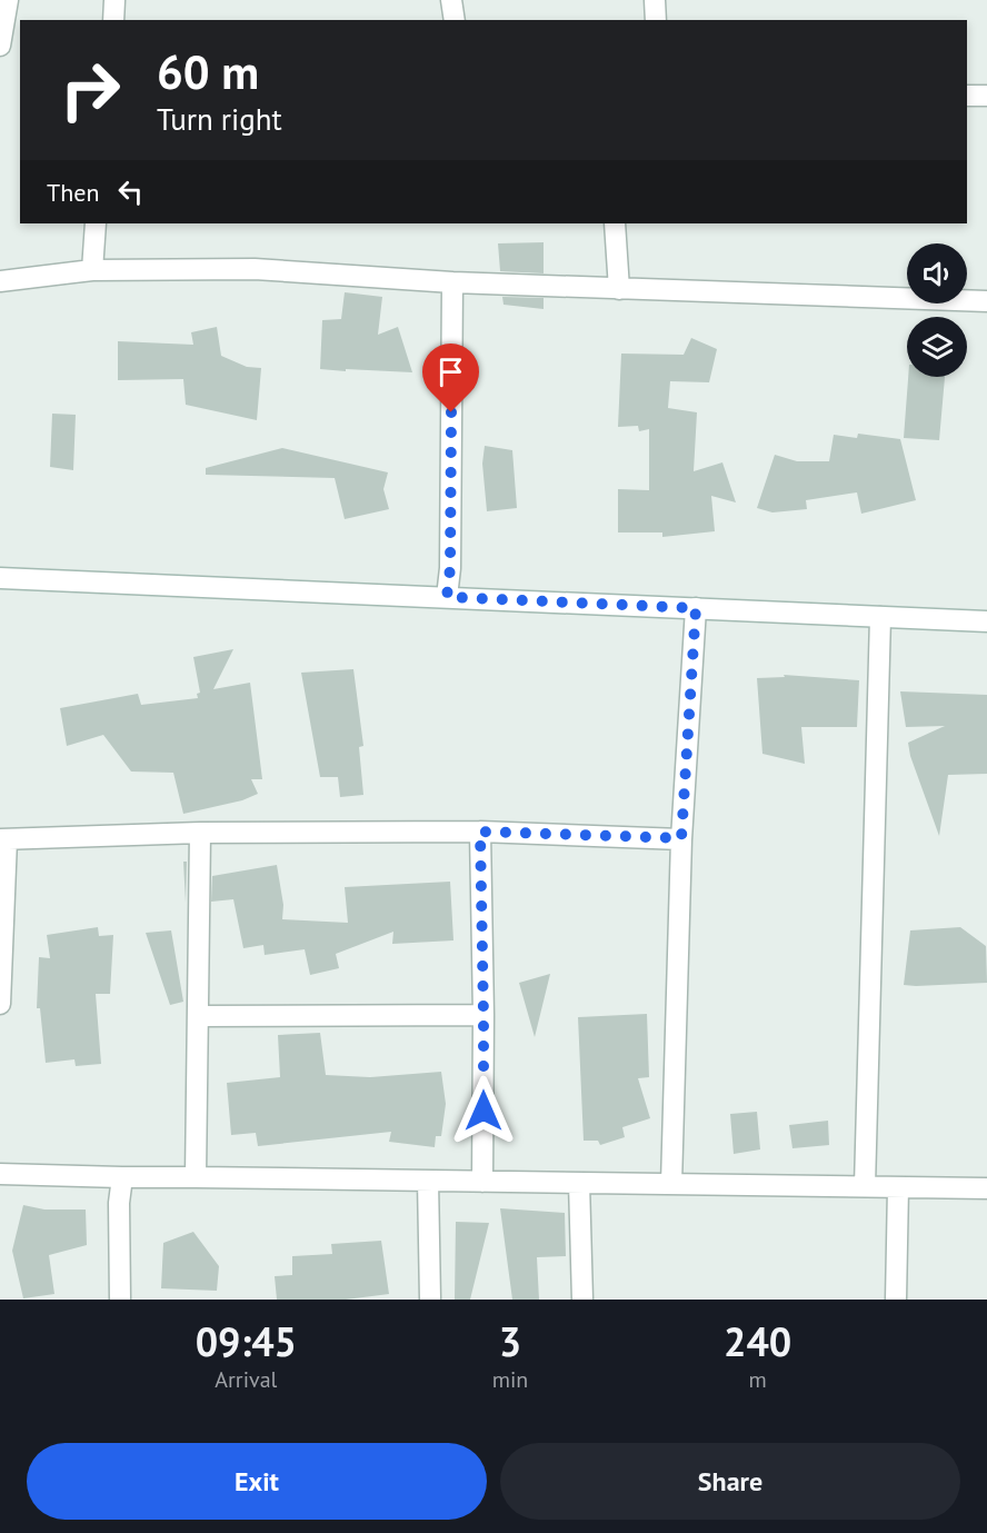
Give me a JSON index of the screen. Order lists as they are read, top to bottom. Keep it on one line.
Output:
{"page":{"turn":["60 m","Turn right"],"then":"Then","eta":["09:45","Arrival","3","min","240","m"],"buttons":["Exit","Share"]}}
